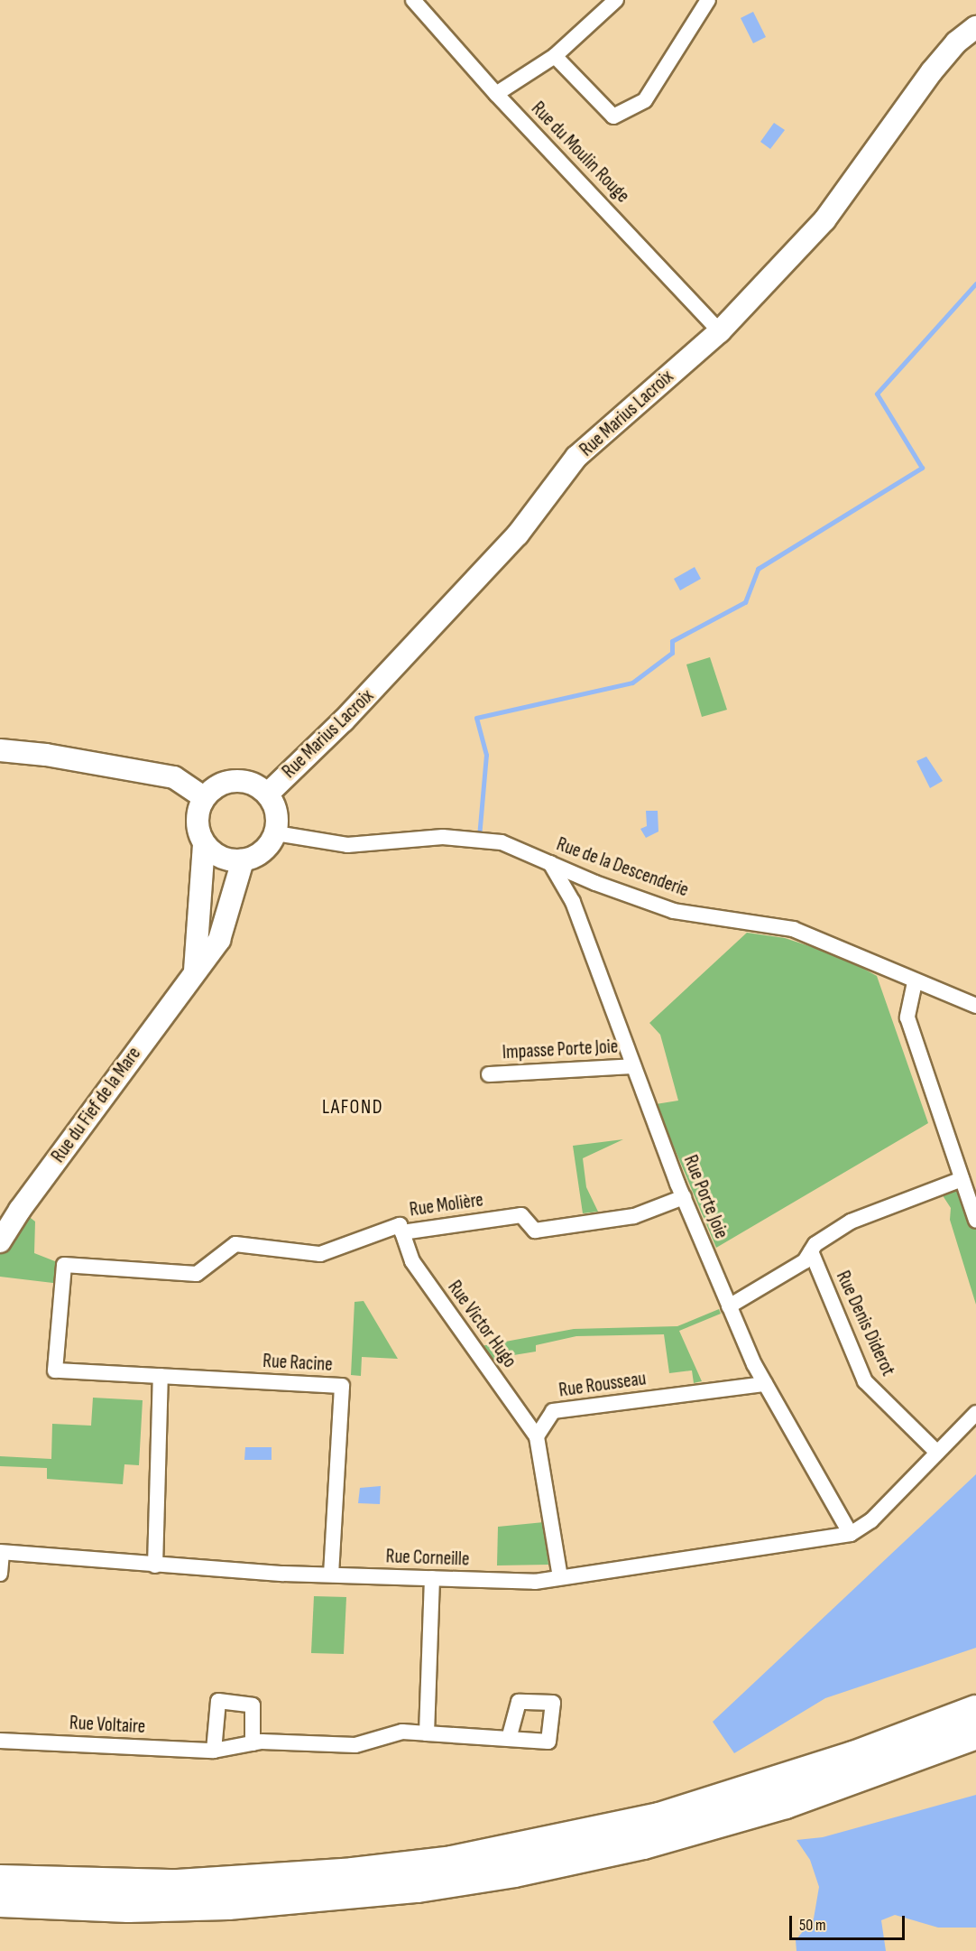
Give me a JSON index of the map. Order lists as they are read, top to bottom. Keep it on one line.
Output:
{"streets":{"main road":["Rue Marius Lacroix","Rue du Fief de la Mare"],"street":["Rue du Moulin Rouge","Rue de la Descenderie","Impasse Porte Joie","Rue Porte Joie","Rue Molière","Rue Denis Diderot","Rue Victor Hugo","Rue Racine","Rue Rousseau","Rue Corneille","Rue Voltaire"]},"crossings":[["Rue du Moulin Rouge","Rue Marius Lacroix"],["Rue Marius Lacroix","Rue de la Descenderie"],["Rue Marius Lacroix","Rue du Fief de la Mare"],["Rue de la Descenderie","Rue du Fief de la Mare"],["Rue de la Descenderie","Rue Porte Joie"],["Impasse Porte Joie","Rue Porte Joie"],["Rue Porte Joie","Rue Molière"],["Rue Porte Joie","Rue Rousseau"],["Rue Porte Joie","Rue Corneille"],["Rue Molière","Rue Victor Hugo"],["Rue Molière","Rue Racine"],["Rue Victor Hugo","Rue Rousseau"],["Rue Racine","Rue Corneille"]],"districts":["LAFOND"],"scale_bar":"50 m"}
